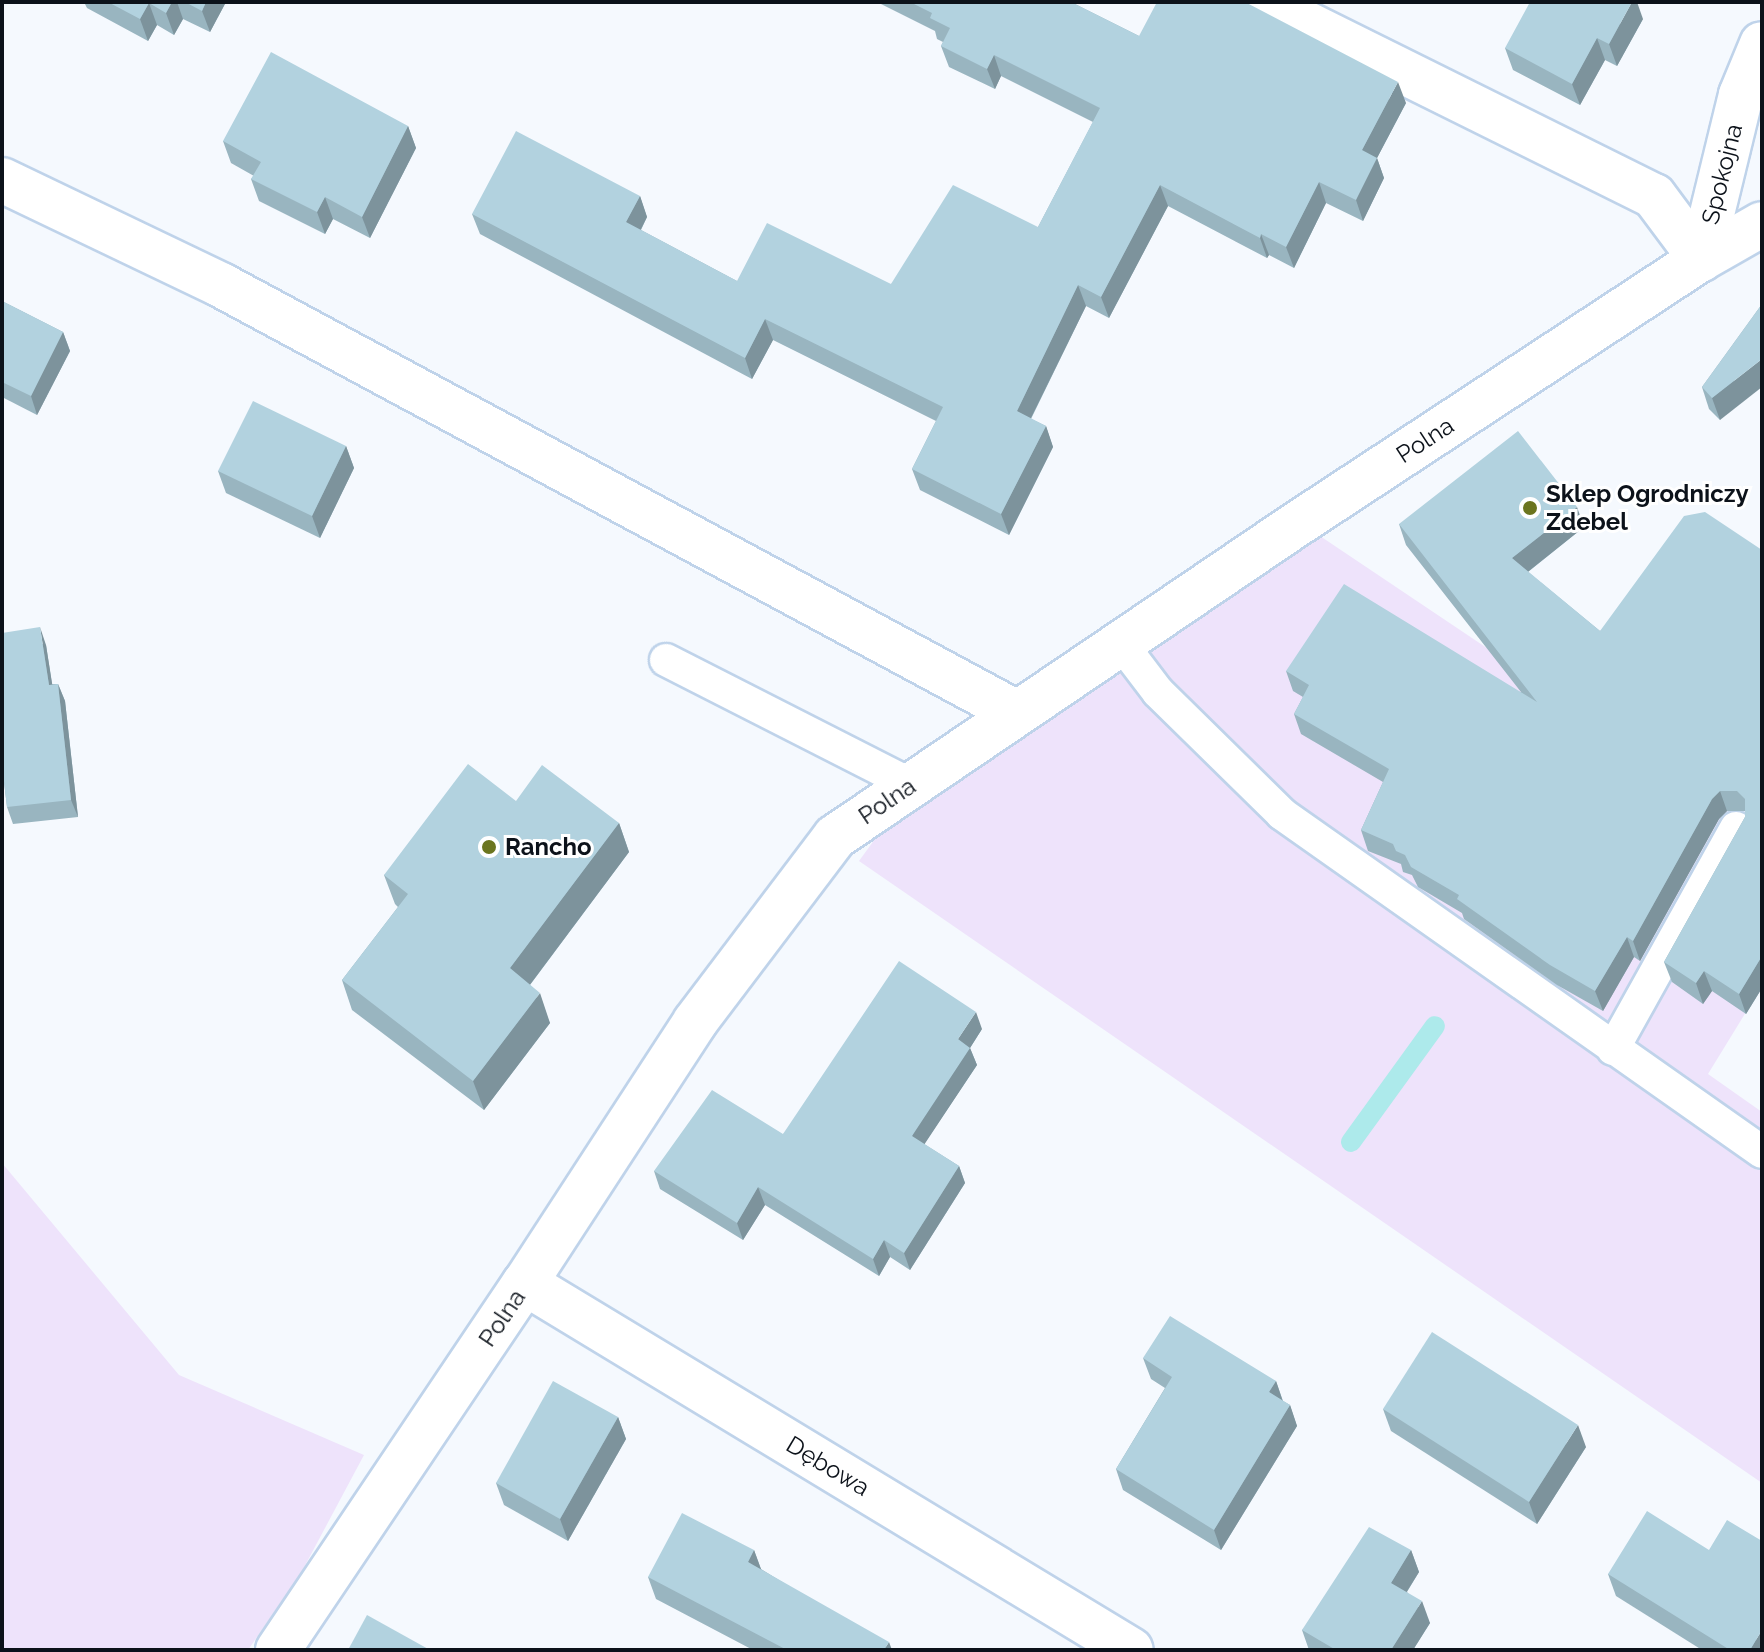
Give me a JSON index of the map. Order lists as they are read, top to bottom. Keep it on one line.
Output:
{"streets":{"street":["Spokojna","Polna","Dębowa"]},"crossings":[["Spokojna","Polna"],["Polna","Dębowa"]],"places":["Sklep Ogrodniczy Zdebel","Rancho"]}
